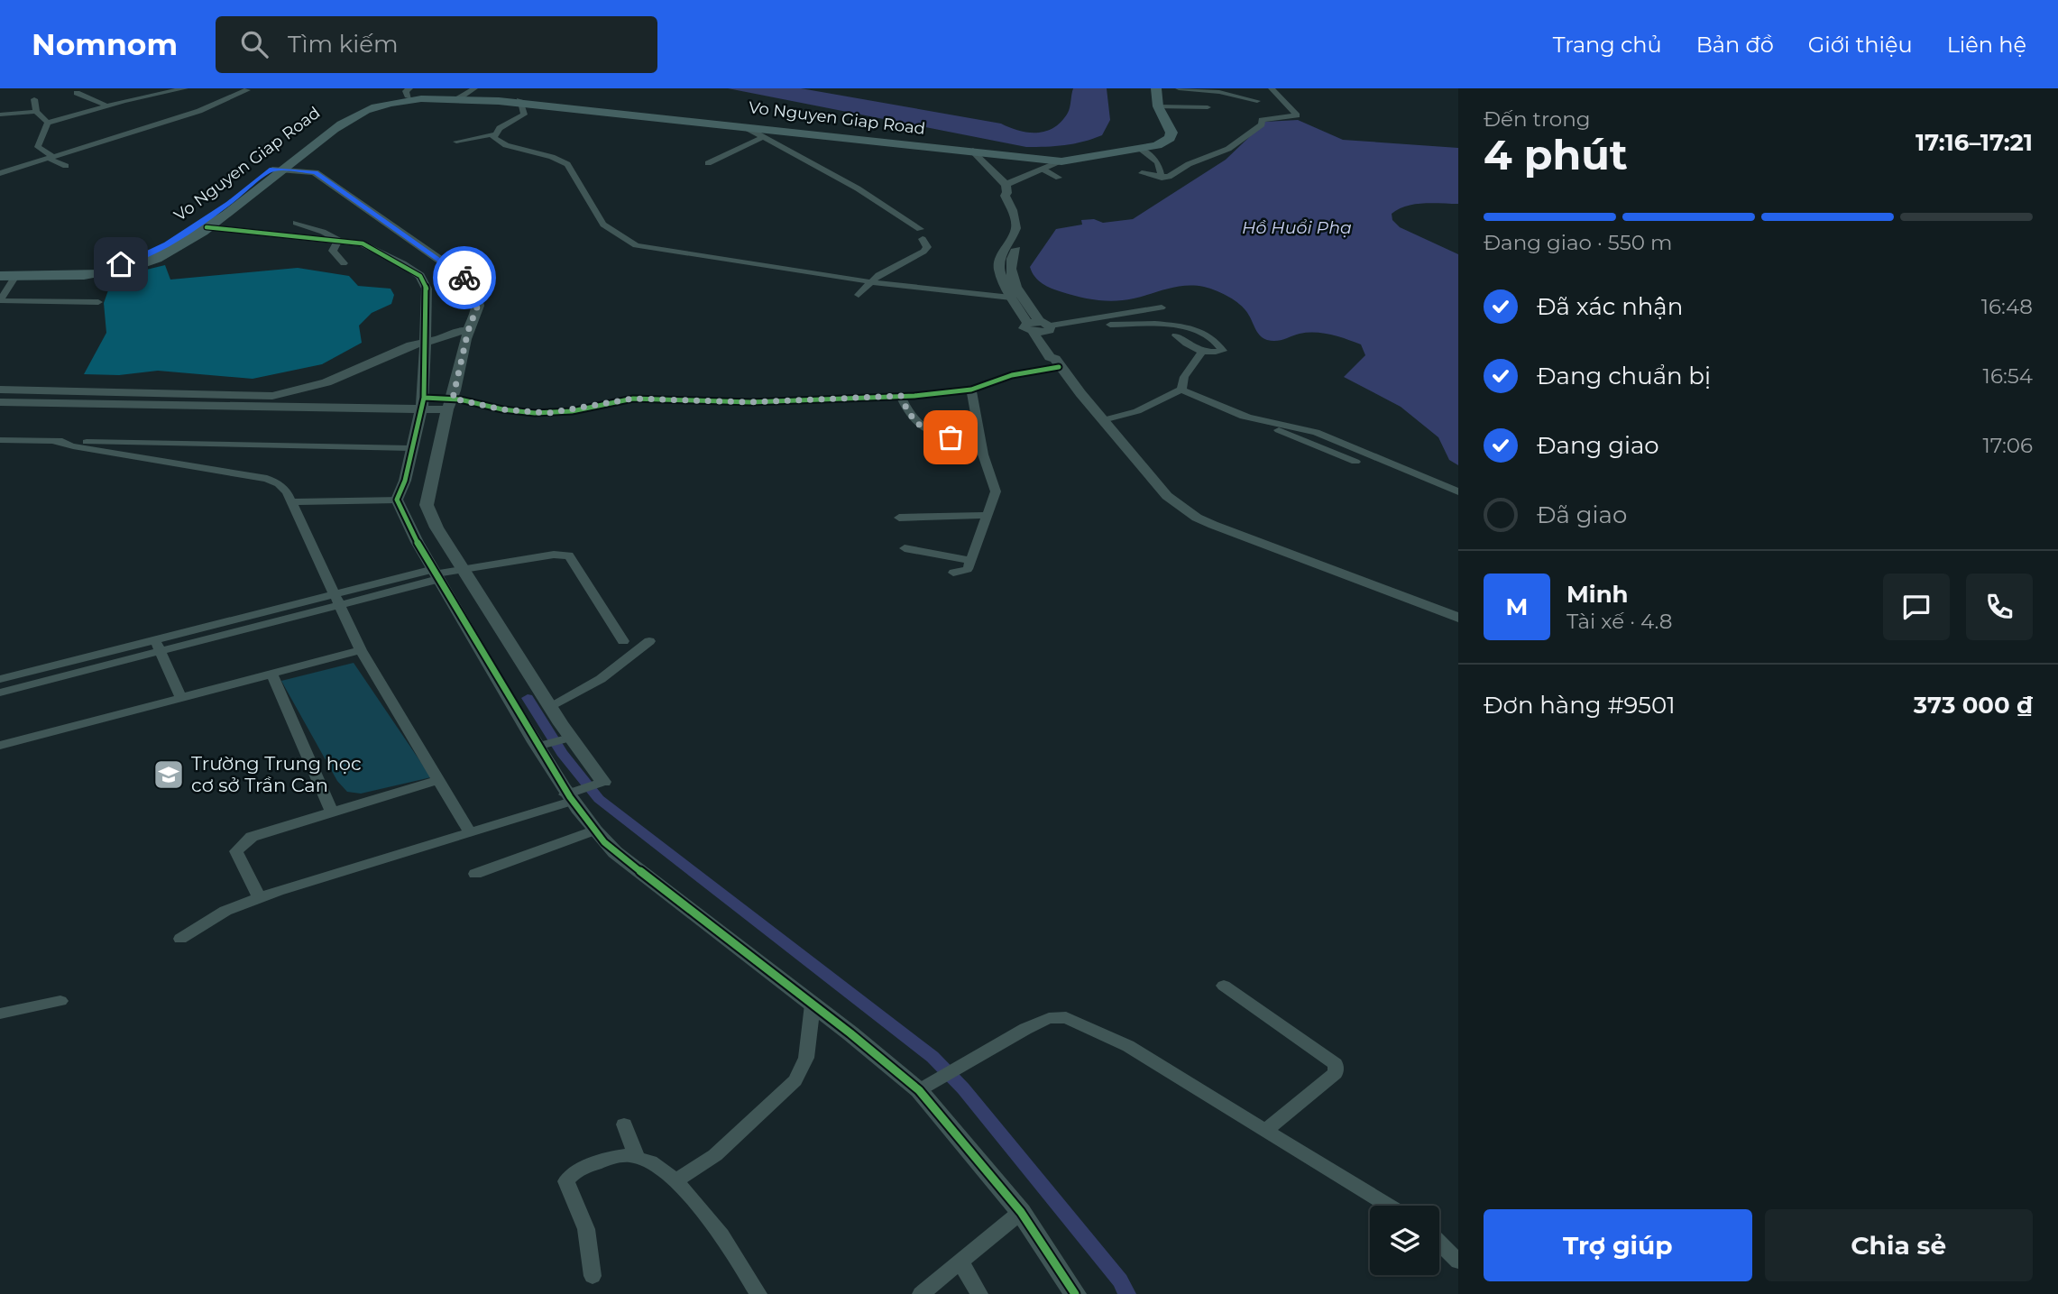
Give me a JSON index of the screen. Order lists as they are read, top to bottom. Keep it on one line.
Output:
{"streets":{"highway":["Vo Nguyen Giap Road"]},"water":["Hồ Huổi Phạ"],"places":{"school or university":["Trường Trung học cơ sở Trần Can"]},"page":{"header":"Nomnom","search":"Tìm kiếm","nav":["Trang chủ","Bản đồ","Giới thiệu","Liên hệ"],"heading":["4 phút","Đến trong","17:16–17:21"],"panel":["Minh","Tài xế · 4.8","Đơn hàng #9501","373 000 ₫"],"bar":"Đang giao · 550 m","list":[["Đã xác nhận","16:48"],["Đang chuẩn bị","16:54"],["Đang giao","17:06"],"Đã giao"],"round":"M","buttons":["Trợ giúp","Chia sẻ"]}}
